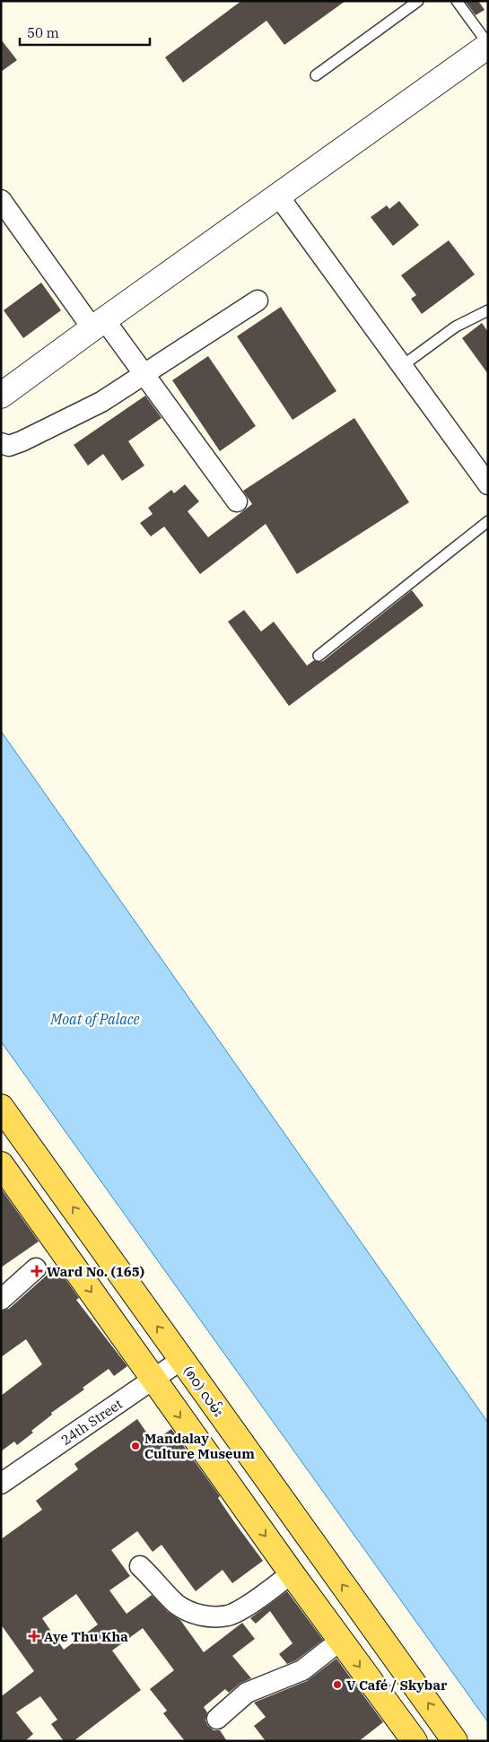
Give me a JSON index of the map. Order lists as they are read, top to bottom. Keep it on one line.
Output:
{"streets":{"main road":["(၈၀) လမ်း"],"street":["24th Street"]},"crossings":[["(၈၀) လမ်း","24th Street"]],"water":["Moat of Palace"],"places":{"health":["Ward No. (165)","Aye Thu Kha"],"other":["Mandalay Culture Museum","V Café / Skybar"]},"scale_bar":"50 m"}
